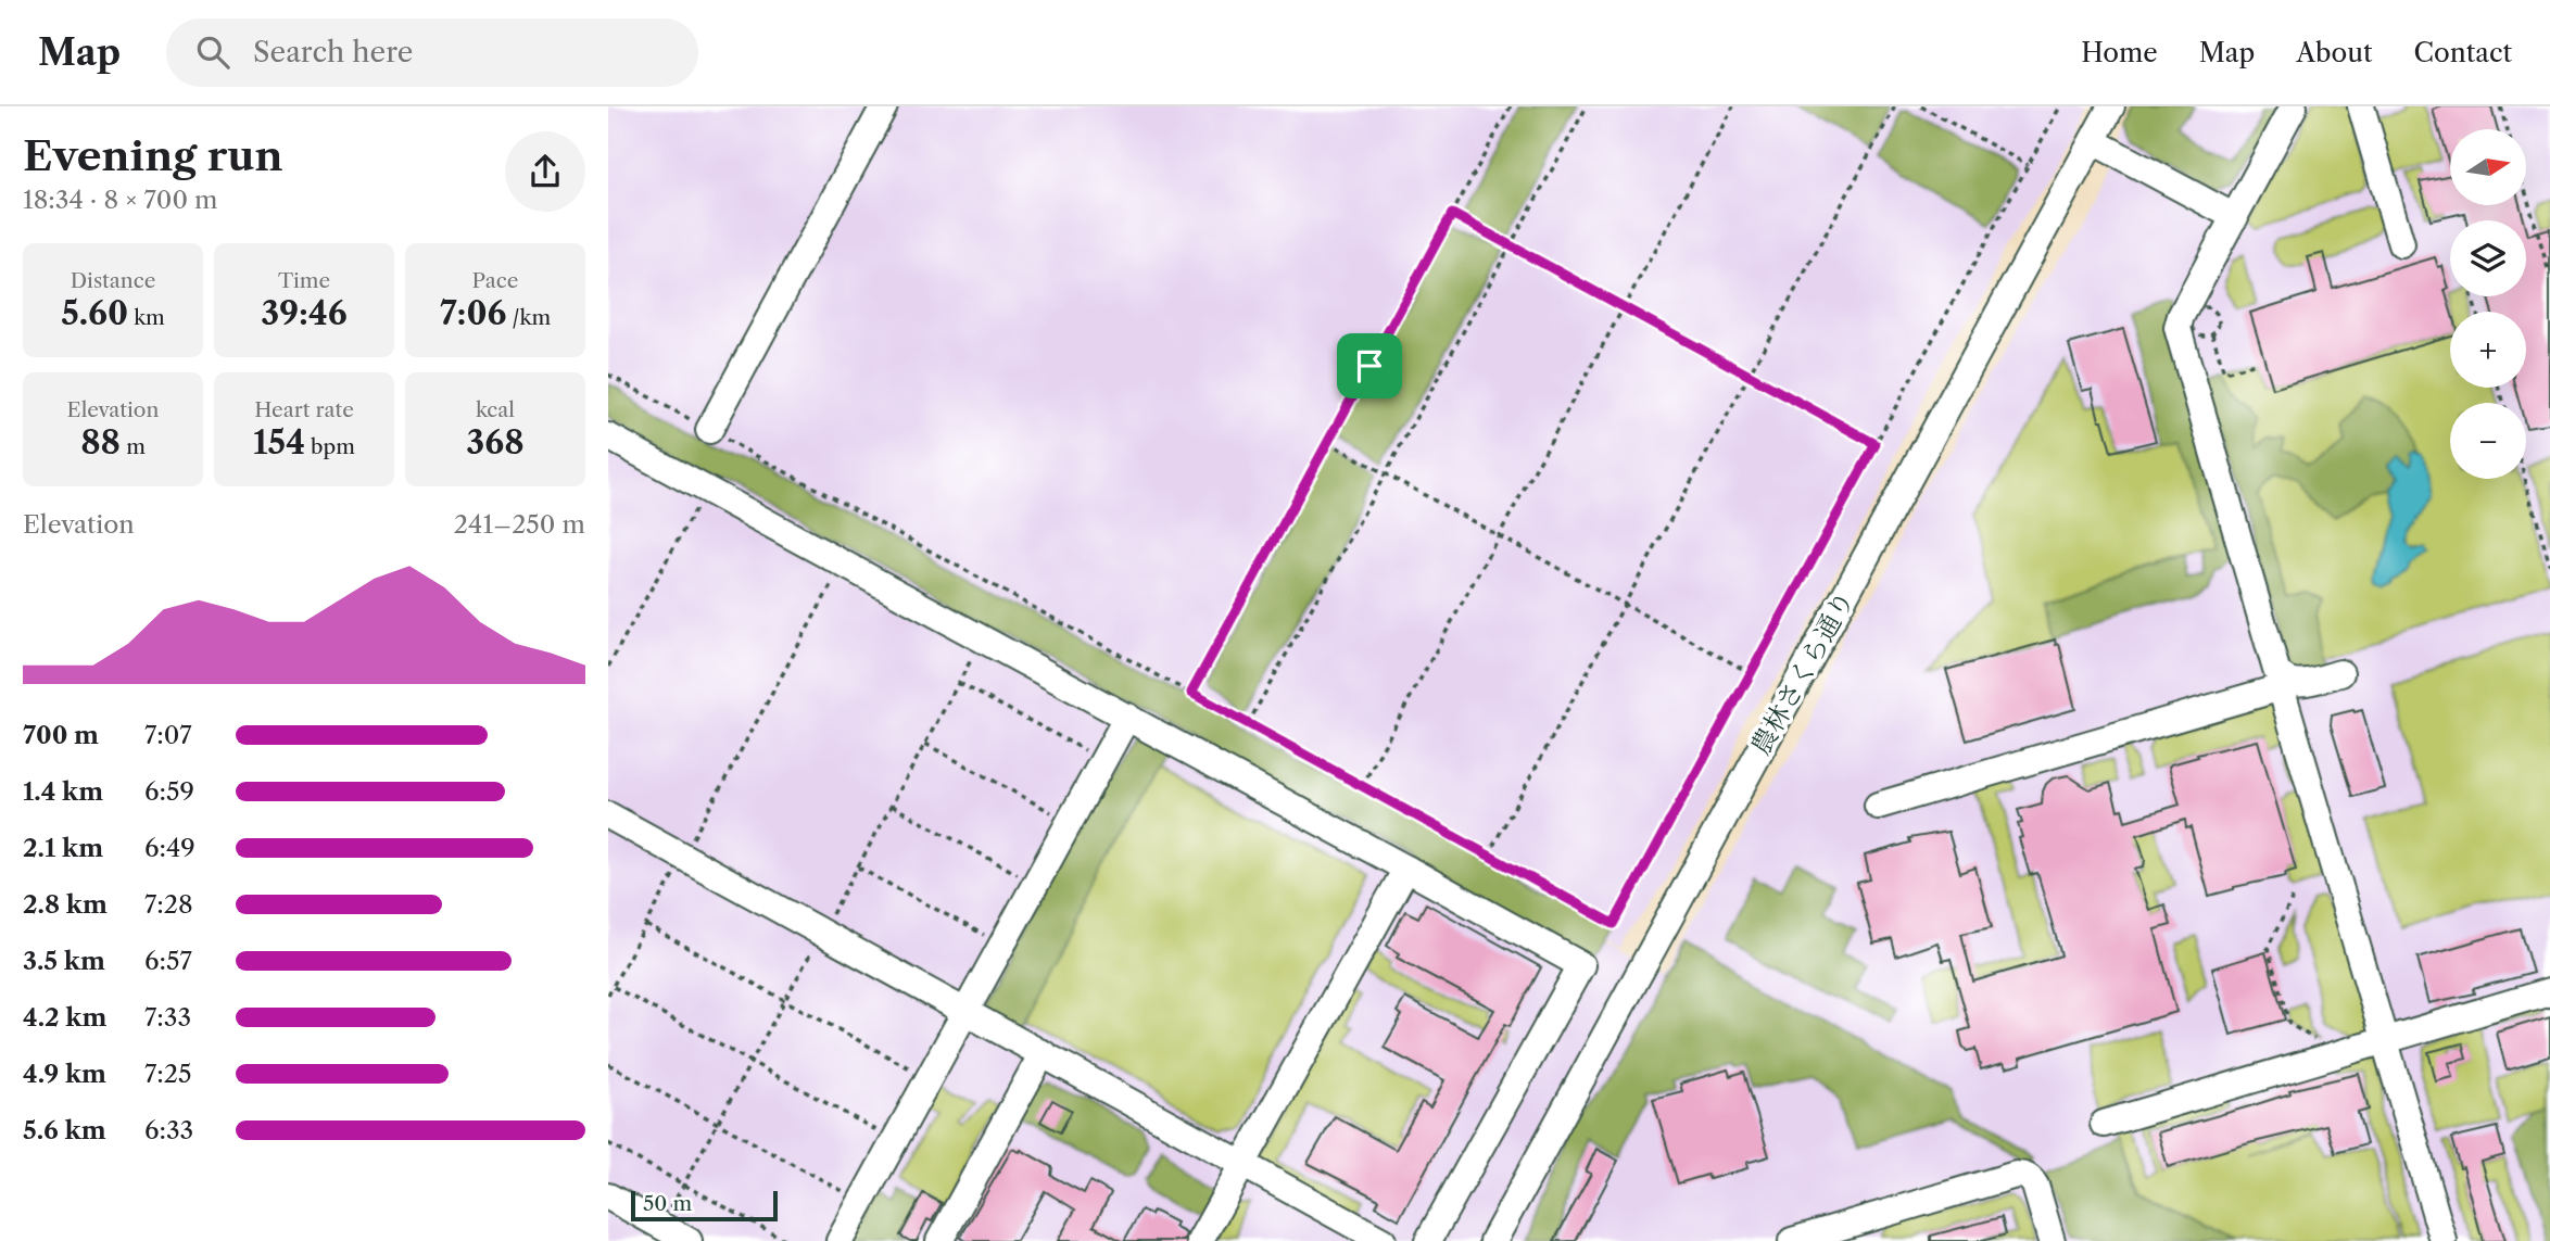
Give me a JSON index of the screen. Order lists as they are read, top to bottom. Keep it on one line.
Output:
{"streets":{"street":["農林さくら通り"]},"scale_bar":"50 m","north":"right","page":{"header":"Map","search":"Search here","nav":["Home","Map","About","Contact"],"heading":["Evening run","18:34 · 8 × 700 m"],"map_buttons":["+","−"],"stats":[["Distance","5.60 km"],["Time","39:46"],["Pace","7:06 /km"],["Elevation","88 m"],["Heart rate","154 bpm"],["kcal","368"]],"chart":["Elevation","241–250 m"],"list":[{"name":"700 m","note":"7:07"},{"name":"1.4 km","note":"6:59"},{"name":"2.1 km","note":"6:49"},{"name":"2.8 km","note":"7:28"},{"name":"3.5 km","note":"6:57"},{"name":"4.2 km","note":"7:33"},{"name":"4.9 km","note":"7:25"},{"name":"5.6 km","note":"6:33"}],"scale":"50 m"}}
